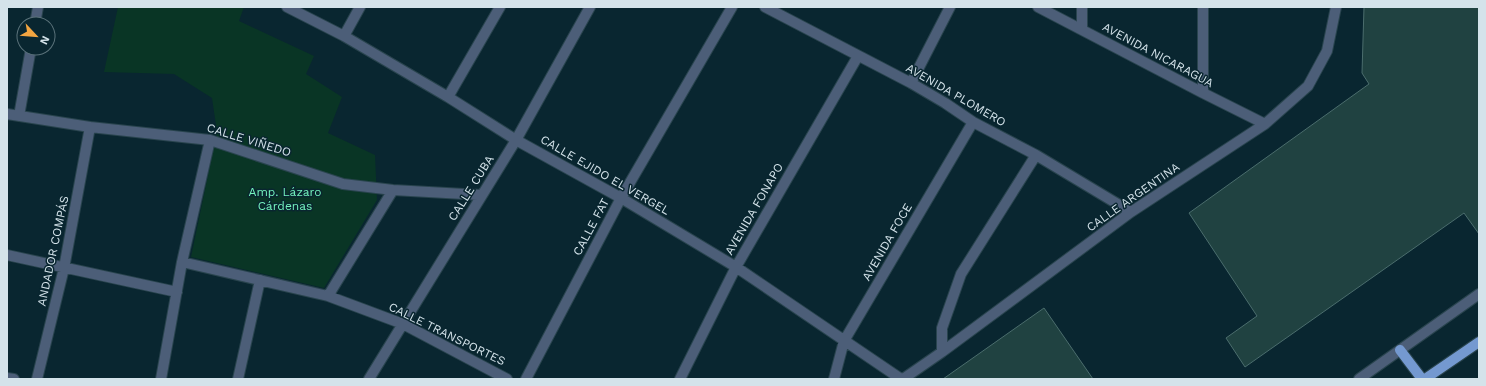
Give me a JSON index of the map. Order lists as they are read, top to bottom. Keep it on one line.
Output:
{"streets":{"street":["AVENIDA NICARAGUA","AVENIDA PLOMERO","CALLE VIÑEDO","CALLE EJIDO EL VERGEL","CALLE CUBA","CALLE ARGENTINA","AVENIDA FONAPO","CALLE FAT","AVENIDA FOCE","ANDADOR COMPÁS","CALLE TRANSPORTES"]},"crossings":[["AVENIDA NICARAGUA","CALLE ARGENTINA"],["AVENIDA PLOMERO","CALLE ARGENTINA"],["AVENIDA PLOMERO","AVENIDA FONAPO"],["AVENIDA PLOMERO","AVENIDA FOCE"],["CALLE VIÑEDO","CALLE CUBA"],["CALLE VIÑEDO","ANDADOR COMPÁS"],["CALLE EJIDO EL VERGEL","CALLE CUBA"],["CALLE EJIDO EL VERGEL","CALLE ARGENTINA"],["CALLE EJIDO EL VERGEL","AVENIDA FONAPO"],["CALLE EJIDO EL VERGEL","CALLE FAT"],["CALLE EJIDO EL VERGEL","AVENIDA FOCE"],["CALLE CUBA","CALLE TRANSPORTES"]],"parks":["Amp. Lázaro Cárdenas"],"north":"bottom right"}
